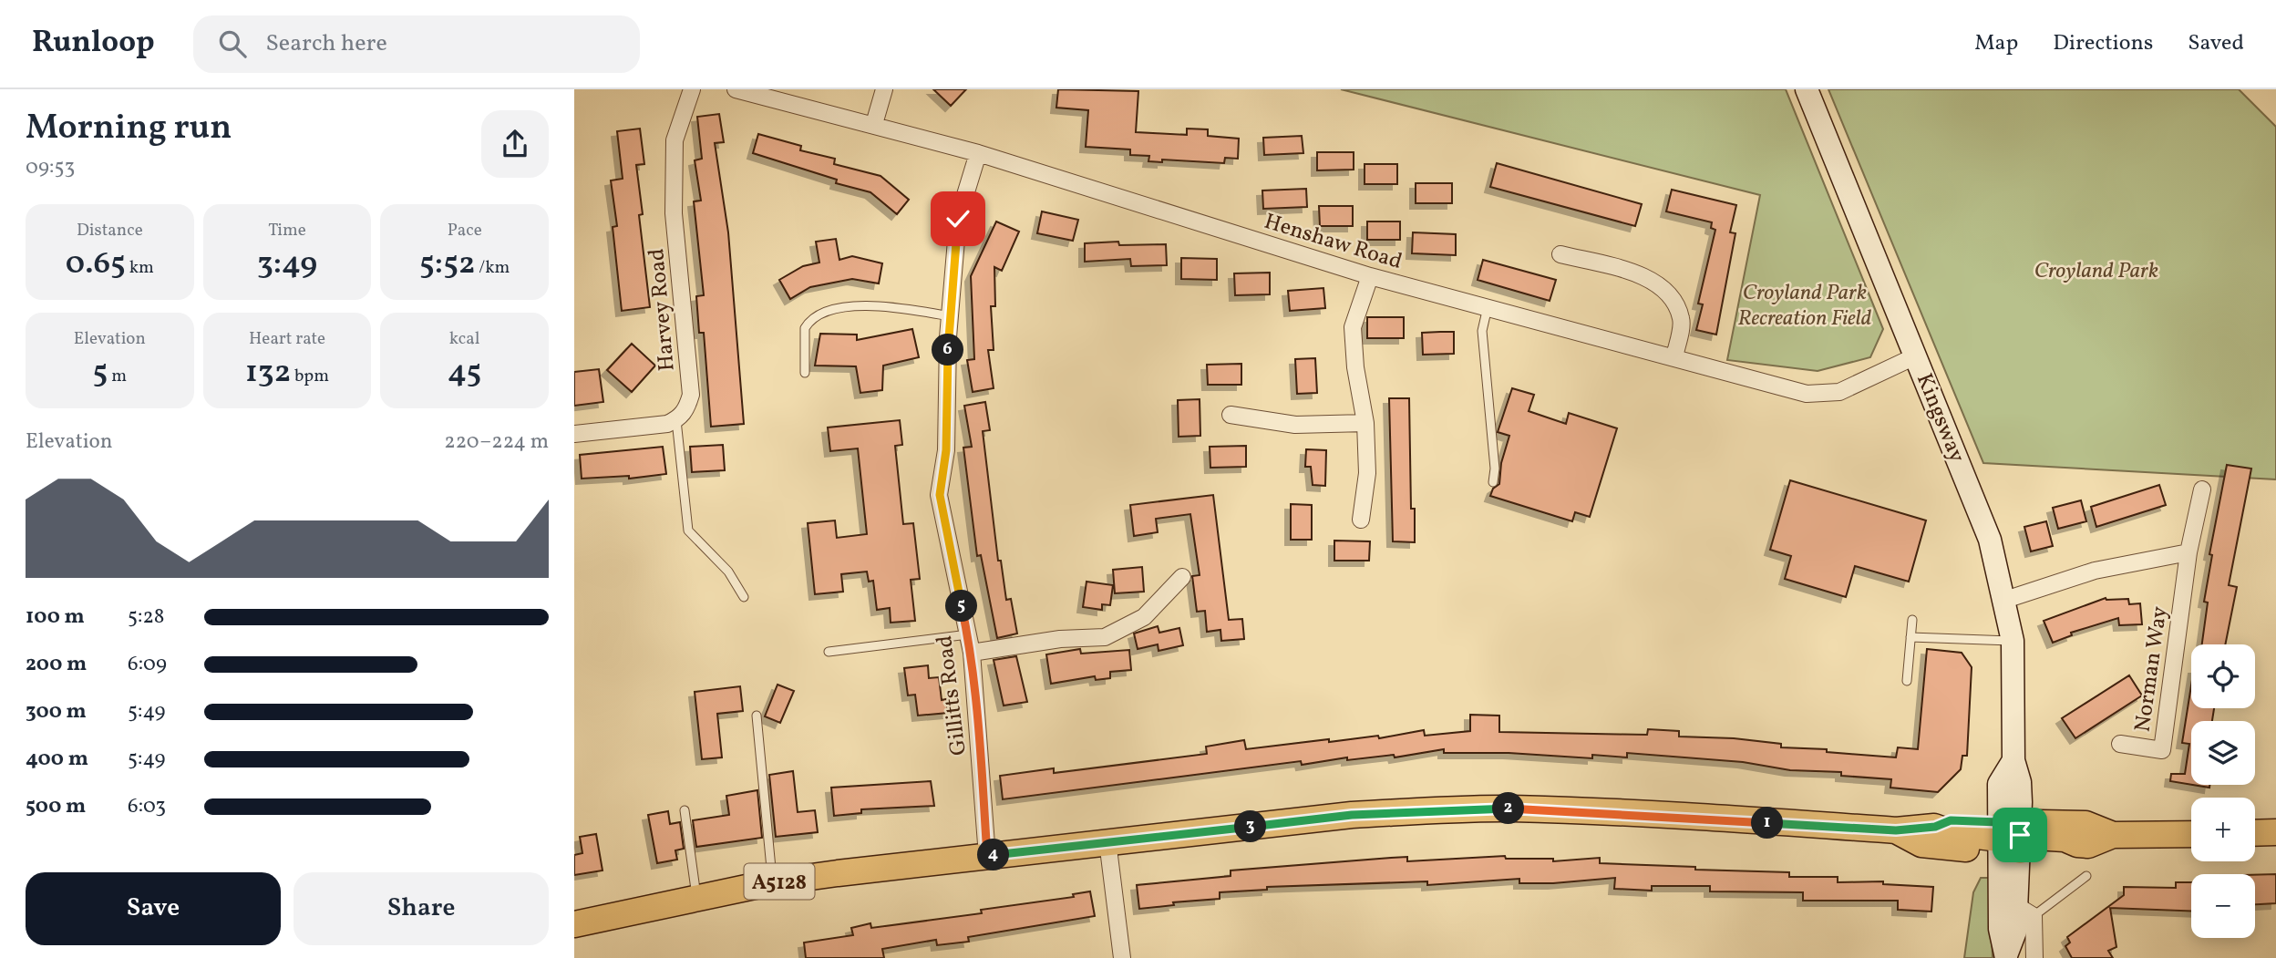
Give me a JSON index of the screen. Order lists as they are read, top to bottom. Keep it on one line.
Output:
{"streets":{"main road":["A5128"],"street":["Henshaw Road","Harvey Road","Kingsway","Norman Way","Gillitts Road"]},"crossings":[["Henshaw Road","Kingsway"],["Henshaw Road","Gillitts Road"],["Kingsway","A5128"],["Gillitts Road","A5128"]],"parks":["Croyland Park","Croyland Park Recreation Field"],"page":{"header":"Runloop","search":"Search here","nav":["Map","Directions","Saved"],"heading":["Morning run","09:53"],"stats":[["Distance","0.65 km"],["Time","3:49"],["Pace","5:52 /km"],["Elevation","5 m"],["Heart rate","132 bpm"],["kcal","45"]],"pins":["6","5","2","1","3","4"],"chart":["Elevation","220–224 m"],"list":[{"name":"100 m","note":"5:28"},{"name":"200 m","note":"6:09"},{"name":"300 m","note":"5:49"},{"name":"400 m","note":"5:49"},{"name":"500 m","note":"6:03"}],"map_buttons":["+","−"],"buttons":["Save","Share"]}}
